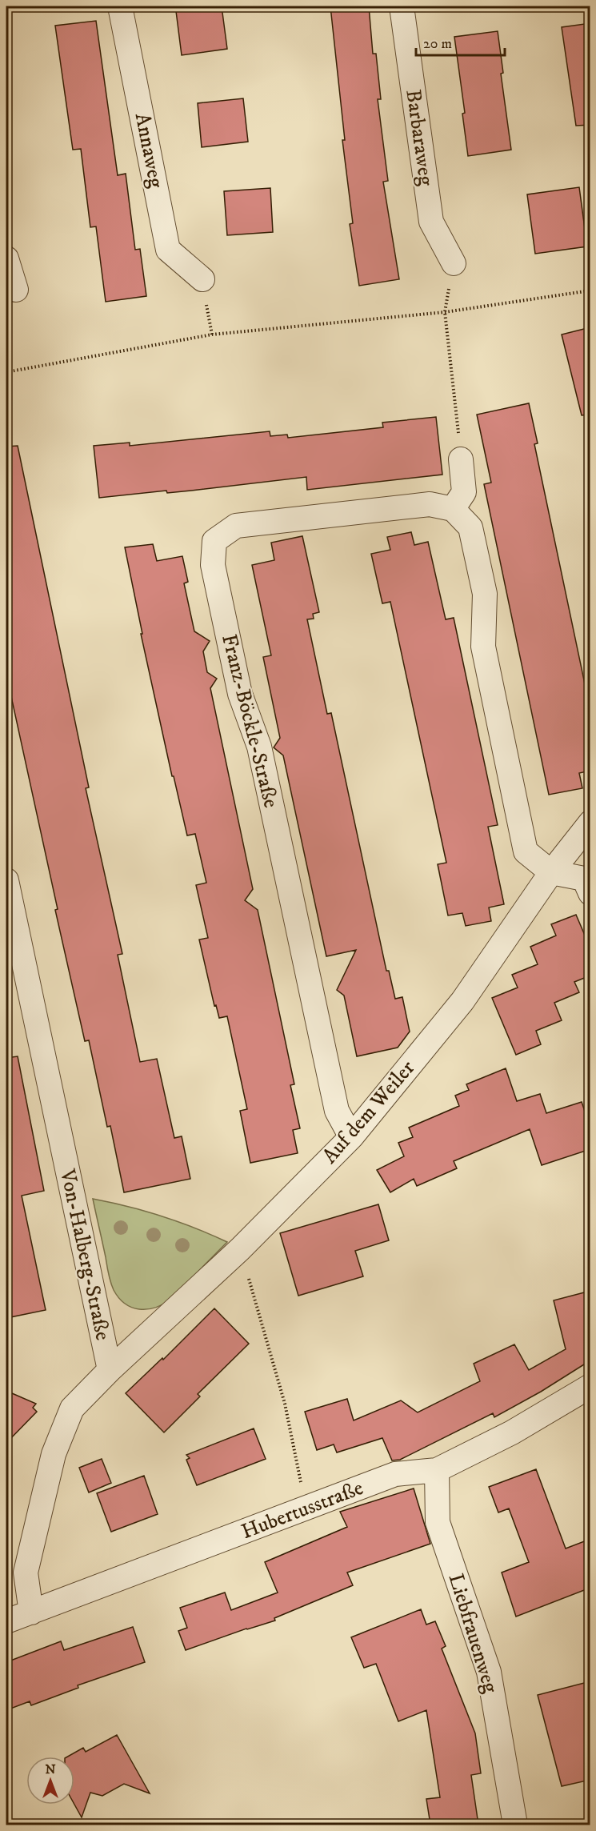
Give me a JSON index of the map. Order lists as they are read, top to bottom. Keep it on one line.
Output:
{"streets":{"street":["Barbaraweg","Annaweg","Franz-Böckle-Straße","Auf dem Weiler","Von-Halberg-Straße","Hubertusstraße","Liebfrauenweg"]},"crossings":[["Franz-Böckle-Straße","Auf dem Weiler"],["Auf dem Weiler","Von-Halberg-Straße"],["Hubertusstraße","Liebfrauenweg"]],"scale_bar":"20 m","north":"top"}
